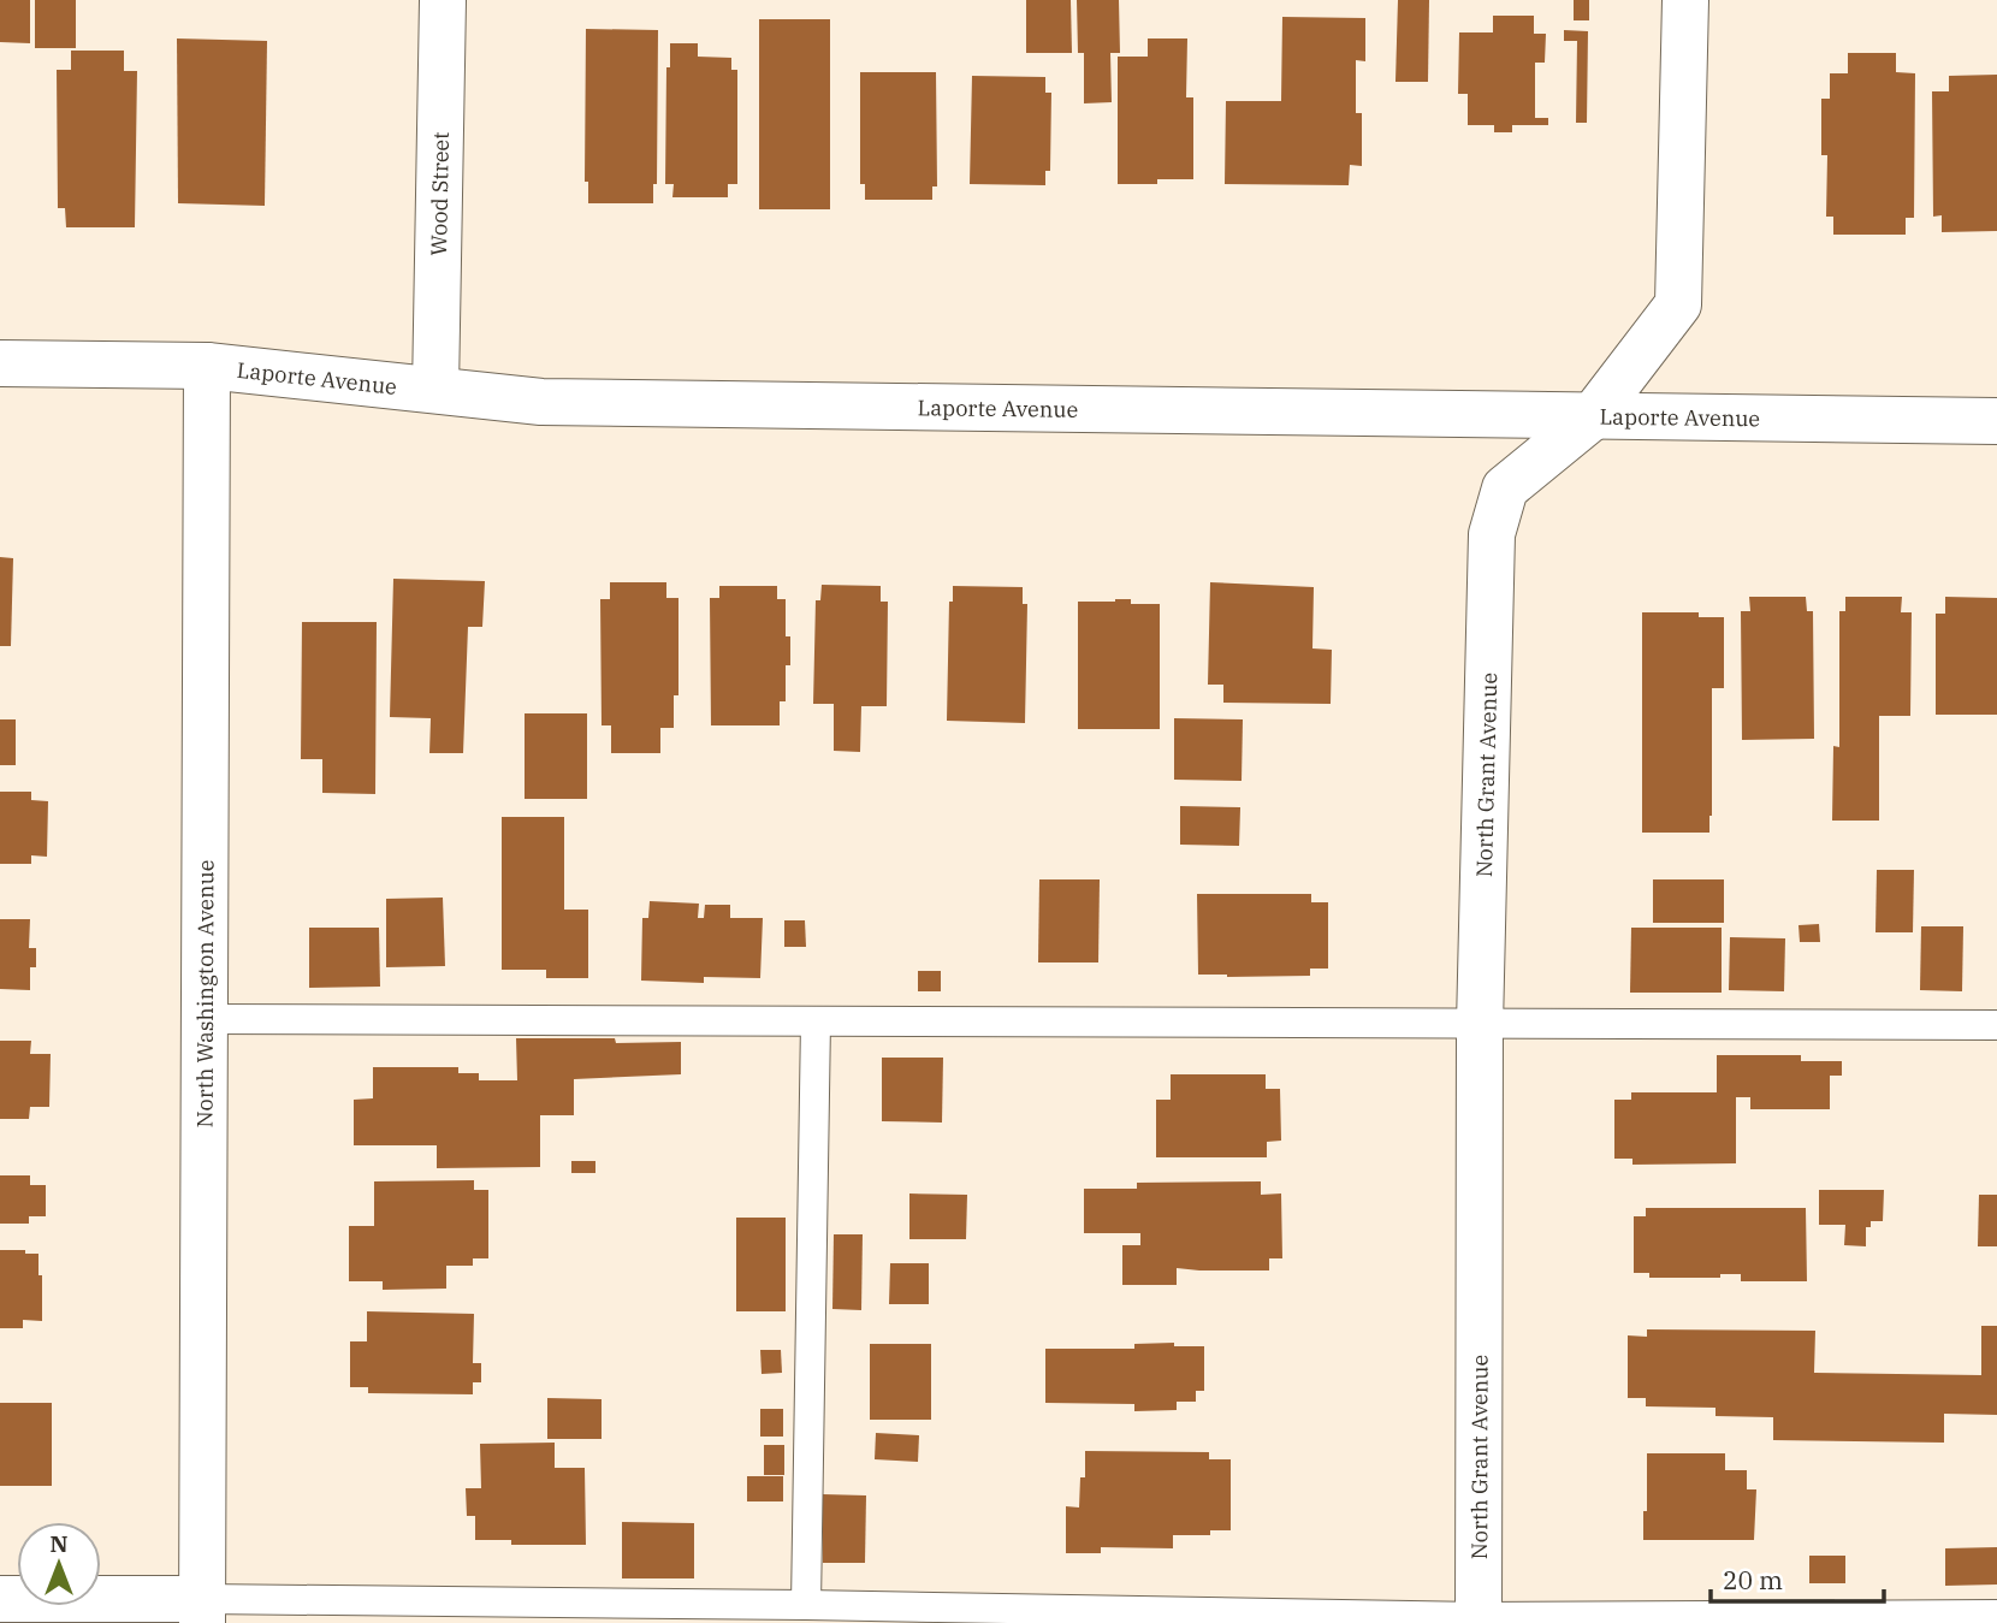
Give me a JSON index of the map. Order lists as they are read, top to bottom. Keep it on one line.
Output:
{"streets":{"street":["Wood Street","Laporte Avenue","North Grant Avenue","North Washington Avenue"]},"crossings":[["Wood Street","Laporte Avenue"],["Laporte Avenue","North Grant Avenue"],["Laporte Avenue","North Washington Avenue"]],"scale_bar":"20 m","north":"top"}
